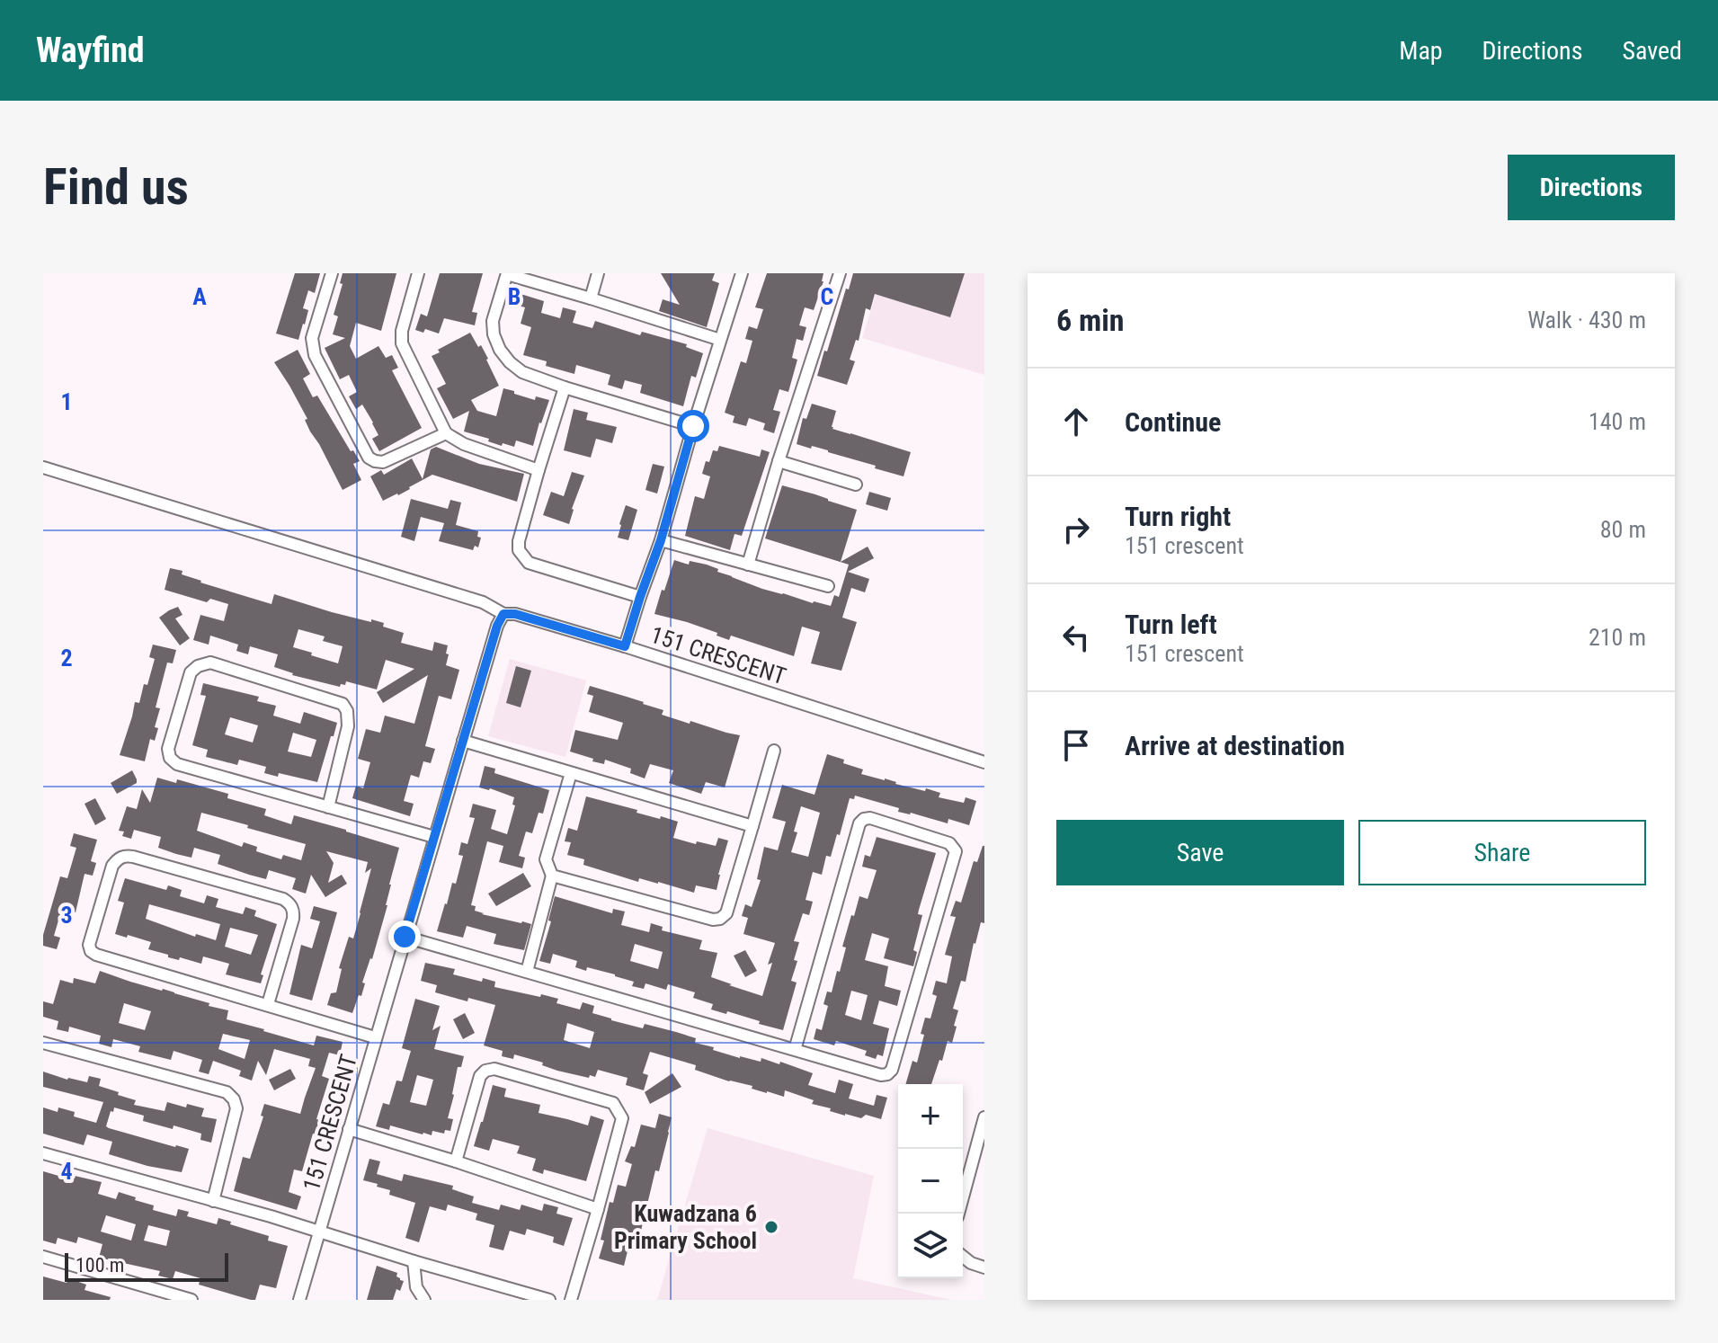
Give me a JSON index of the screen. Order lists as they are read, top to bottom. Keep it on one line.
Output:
{"streets":{"street":["151 CRESCENT"]},"places":["Kuwadzana 6 Primary School"],"scale_bar":"100 m","page":{"header":"Wayfind","nav":["Map","Directions","Saved"],"buttons":["Directions",["Save","Share"]],"title":"Find us","heading":["6 min","Walk · 430 m"],"list":[["Continue","140 m"],["Turn right","151 crescent","80 m"],["Turn left","151 crescent","210 m"],"Arrive at destination"],"map_buttons":["+","−"],"scale":"100 m"},"grid":{"columns":["A","B","C"],"rows":["1","2","3","4"]}}
